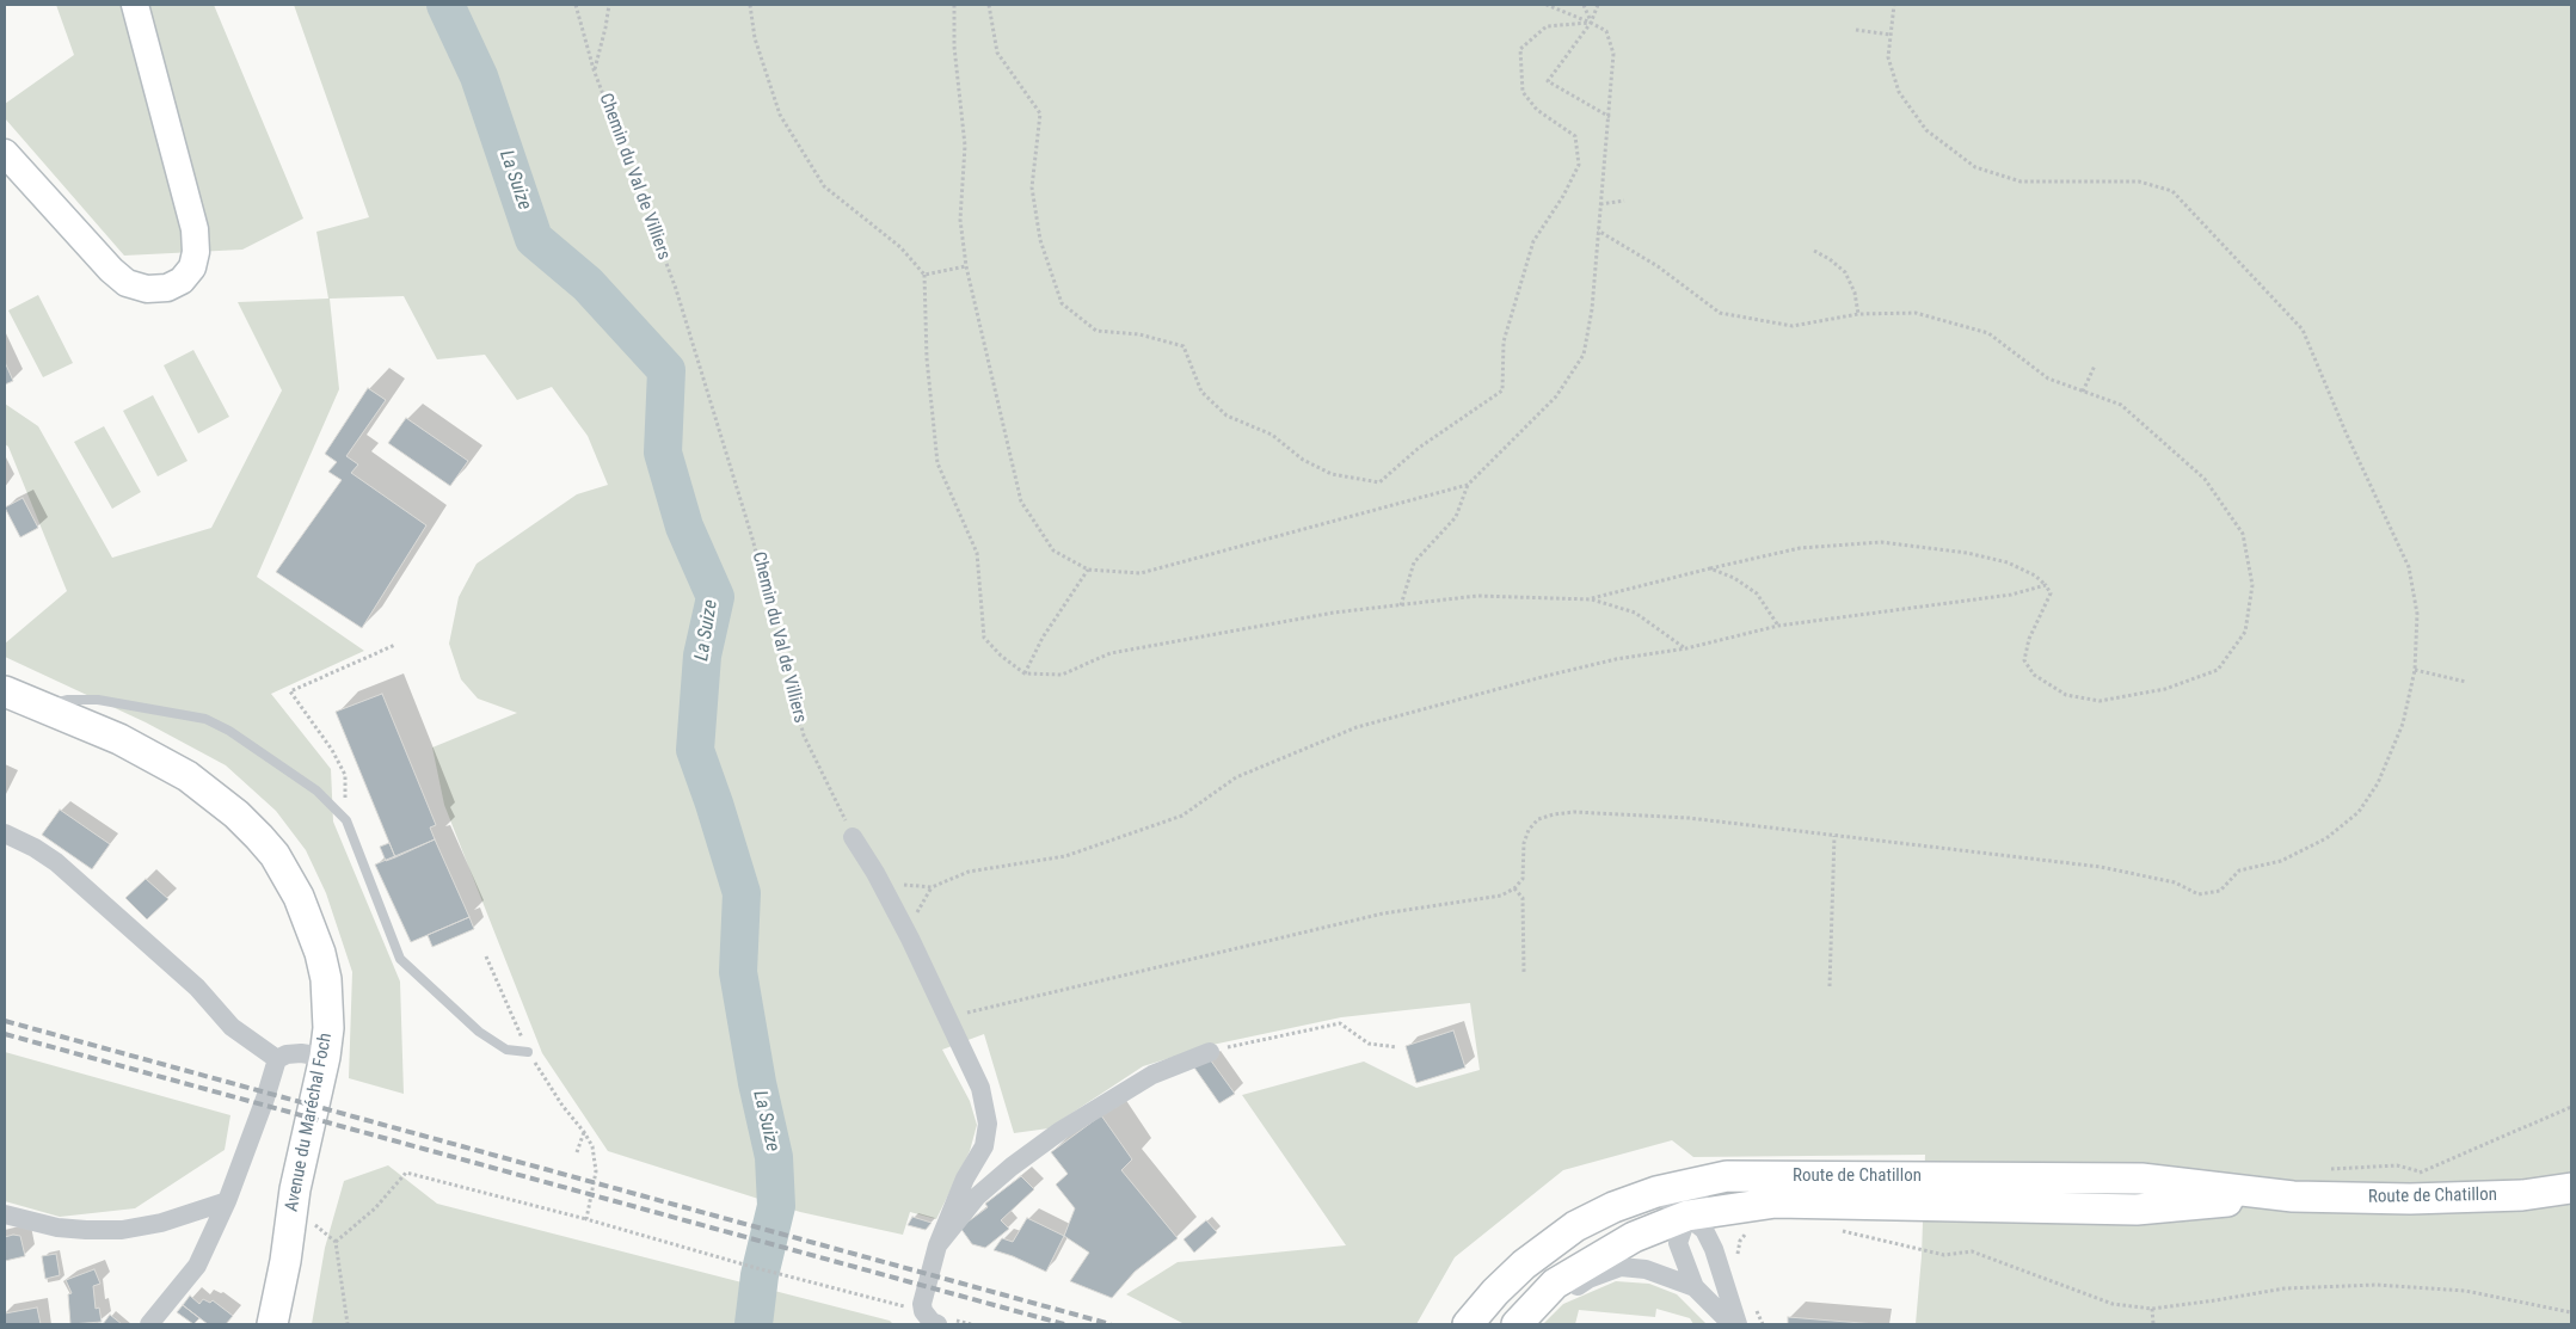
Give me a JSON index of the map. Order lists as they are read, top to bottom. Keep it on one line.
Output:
{"streets":{"main road":["Avenue du Maréchal Foch","Route de Chatillon"],"path":["Chemin du Val de Villiers"]},"water":["La Suize"]}
